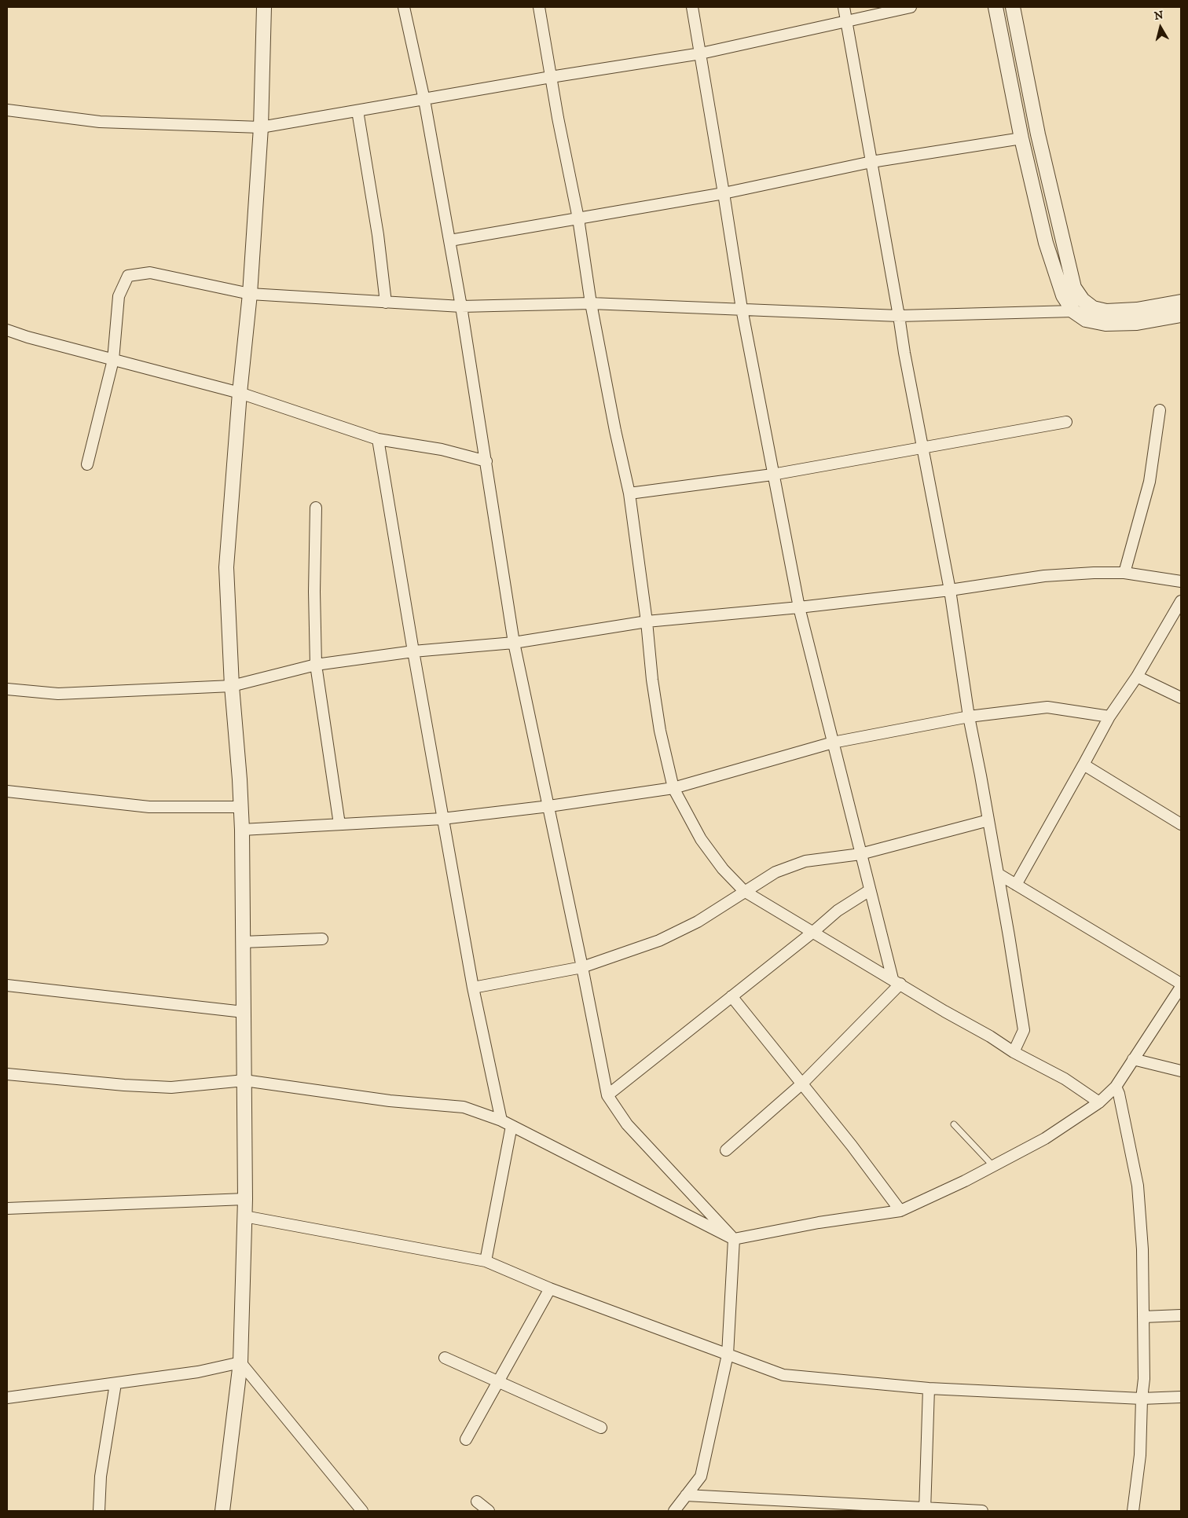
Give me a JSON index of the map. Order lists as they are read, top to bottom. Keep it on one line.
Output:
{"north":"top"}
